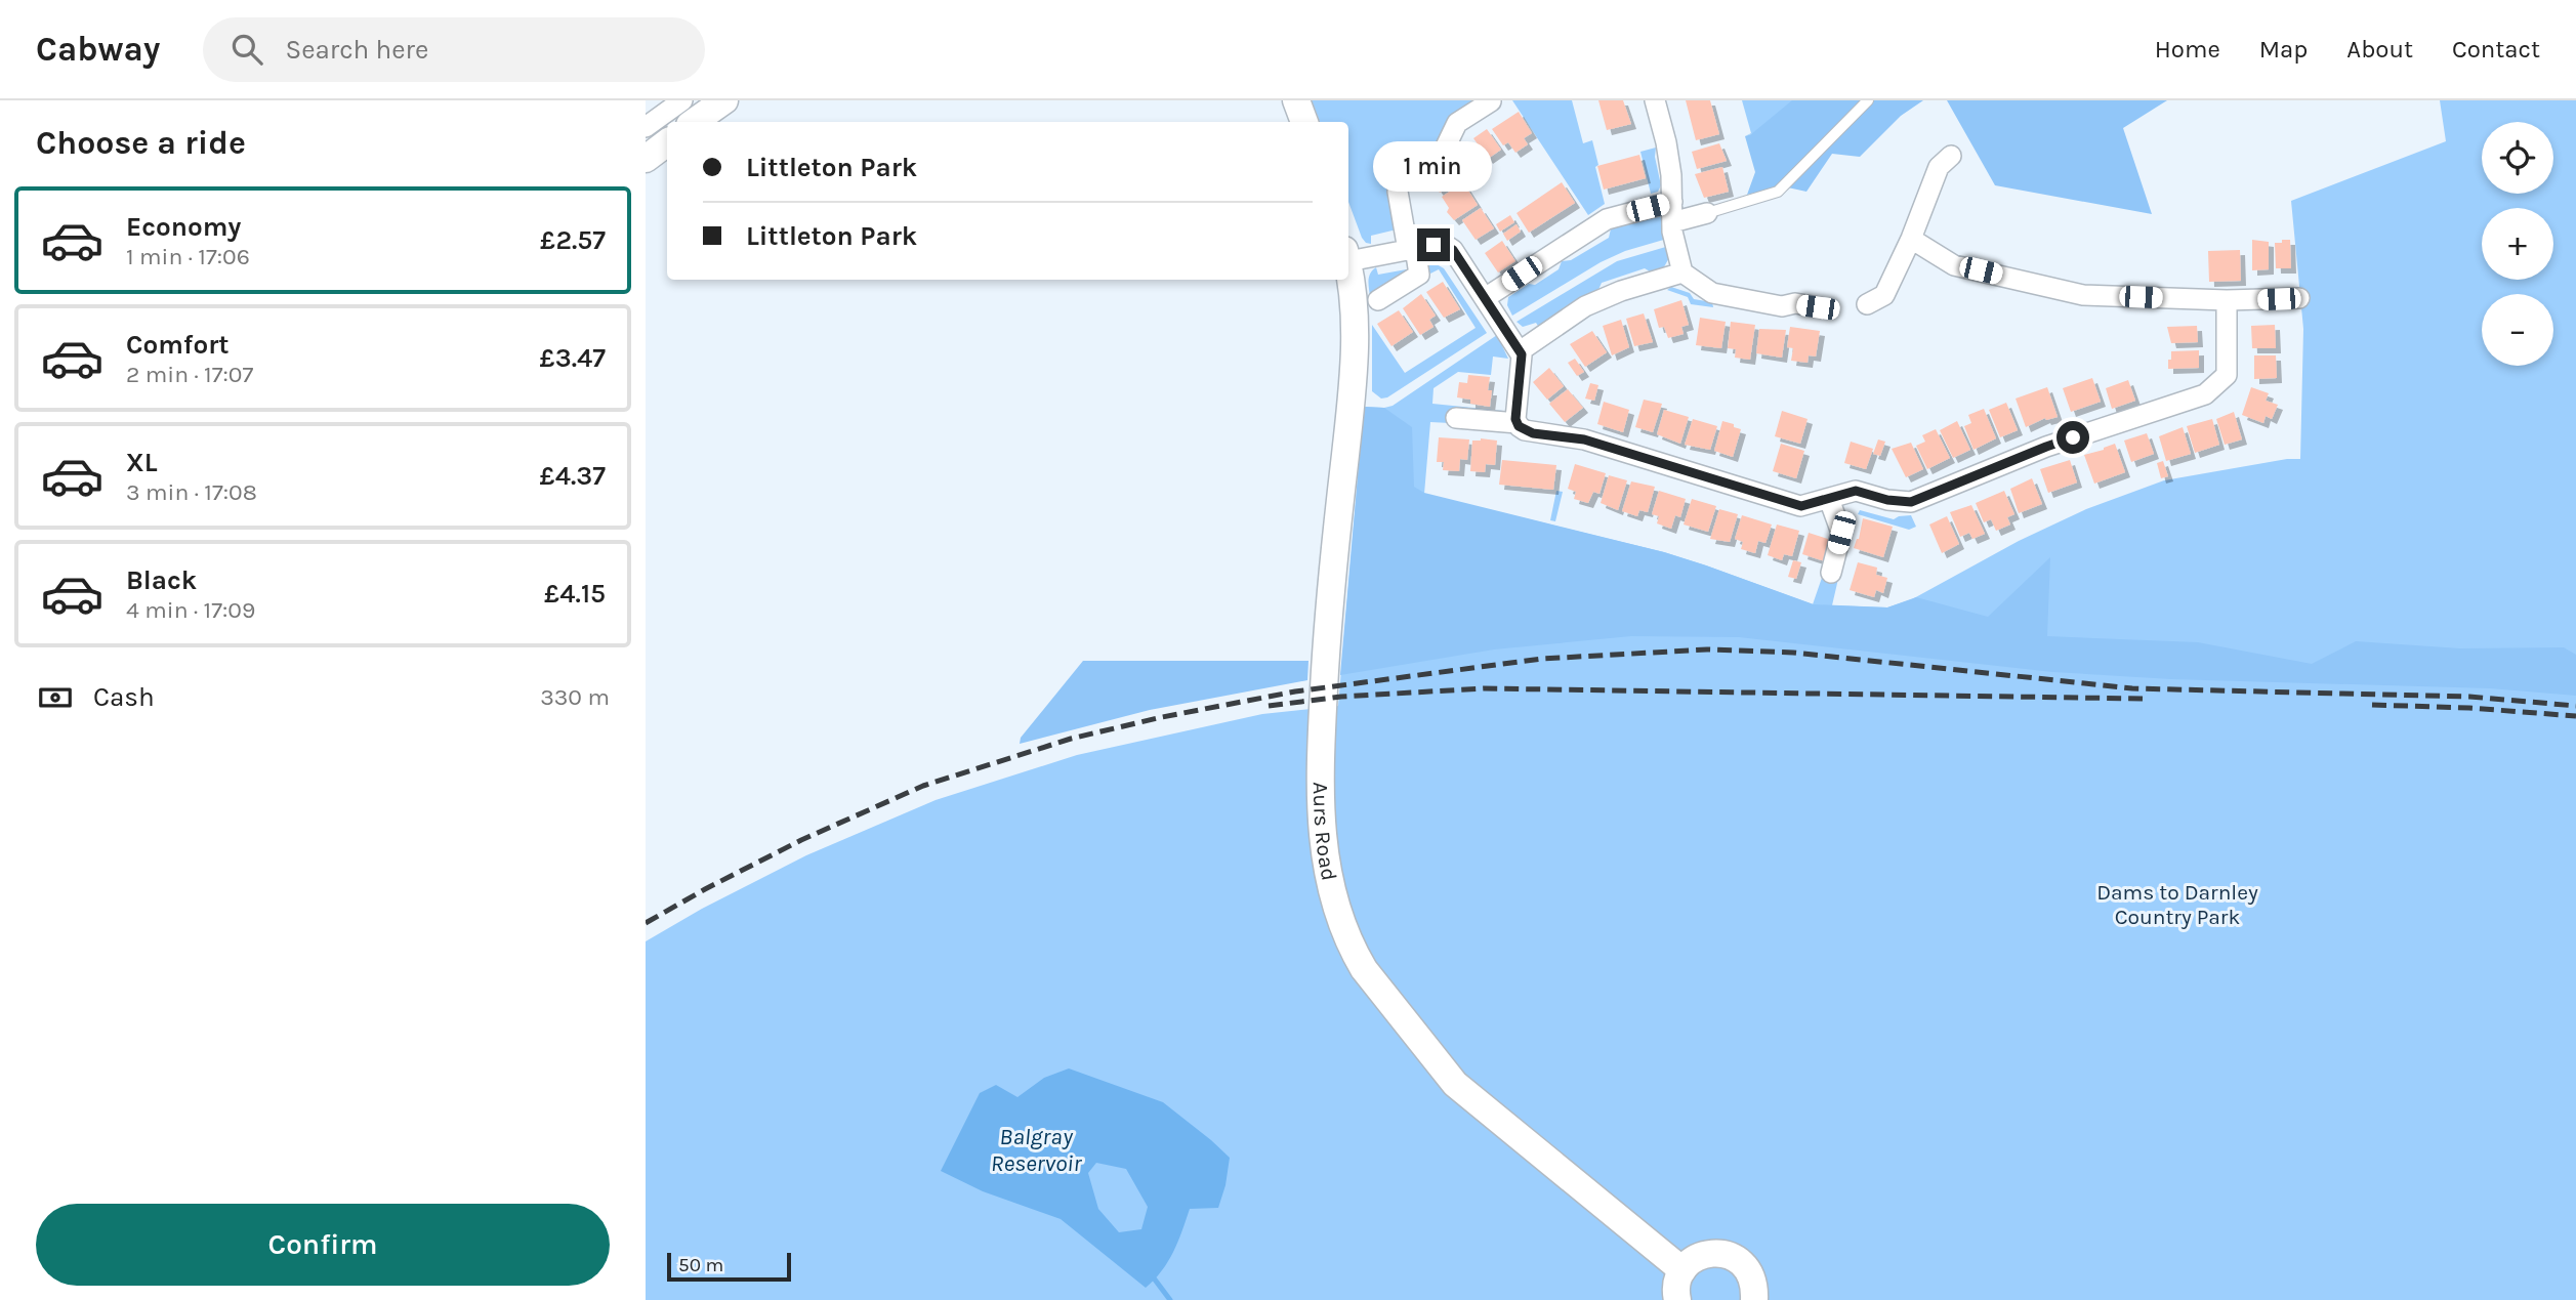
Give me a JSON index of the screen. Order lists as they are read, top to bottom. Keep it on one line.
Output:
{"streets":{"street":["Aurs Road"]},"water":["Balgray Reservoir"],"parks":["Dams to Darnley Country Park"],"scale_bar":"50 m","page":{"header":"Cabway","search":"Search here","nav":["Home","Map","About","Contact"],"heading":"Choose a ride","map_buttons":["+","−"],"banner":["Littleton Park","Littleton Park"],"bubble":"1 min","list":[{"name":"Economy","note":"1 min · 17:06","value":"£2.57"},{"name":"Comfort","note":"2 min · 17:07","value":"£3.47"},{"name":"XL","note":"3 min · 17:08","value":"£4.37"},{"name":"Black","note":"4 min · 17:09","value":"£4.15"}],"pay":["Cash","330 m"],"buttons":"Confirm","scale":"50 m"}}
